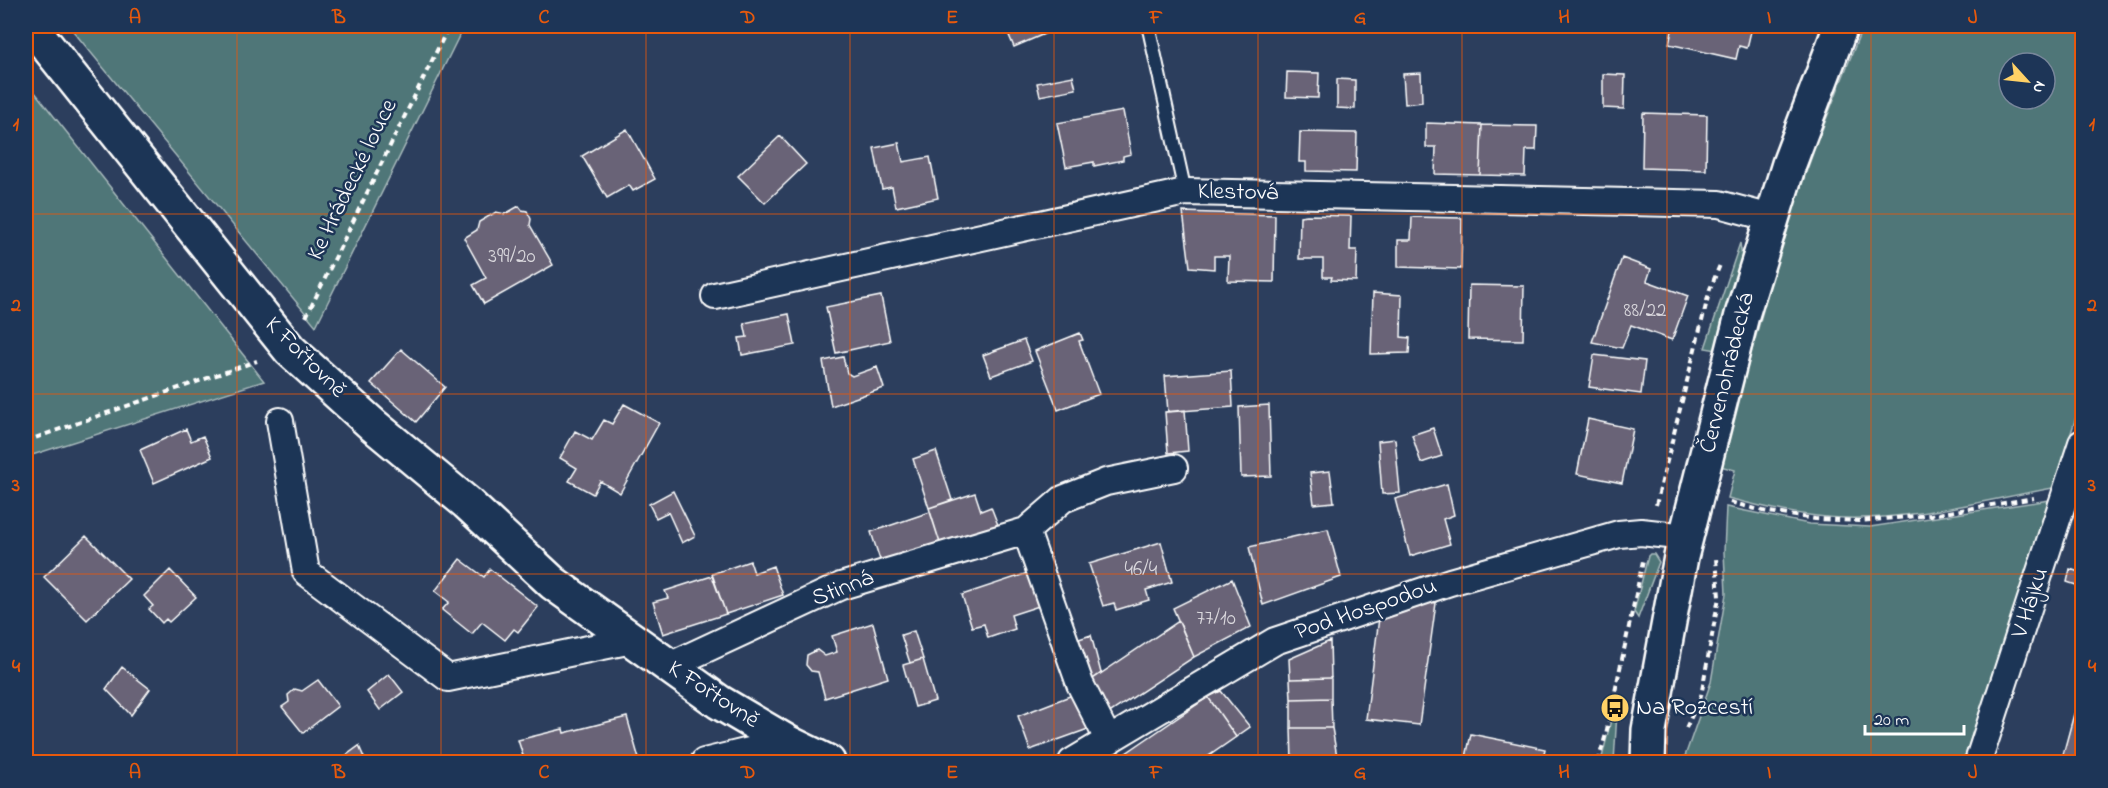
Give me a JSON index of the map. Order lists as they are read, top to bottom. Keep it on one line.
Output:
{"streets":{"street":["Klestová","K Fořtovně","Červenohrádecká","Stinná","V Hájku","Pod Hospodou"],"path":["Ke Hrádecké louce"]},"crossings":[["Ke Hrádecké louce","K Fořtovně"],["Klestová","Červenohrádecká"],["K Fořtovně","Stinná"],["Červenohrádecká","Pod Hospodou"]],"places":{"bus stop":["Na Rozcestí"]},"house_numbers":["399/20","88/22","46/4","77/10"],"scale_bar":"20 m","north":"bottom right","grid":{"columns":["A","B","C","D","E","F","G","H","I","J"],"rows":["1","2","3","4"]}}
